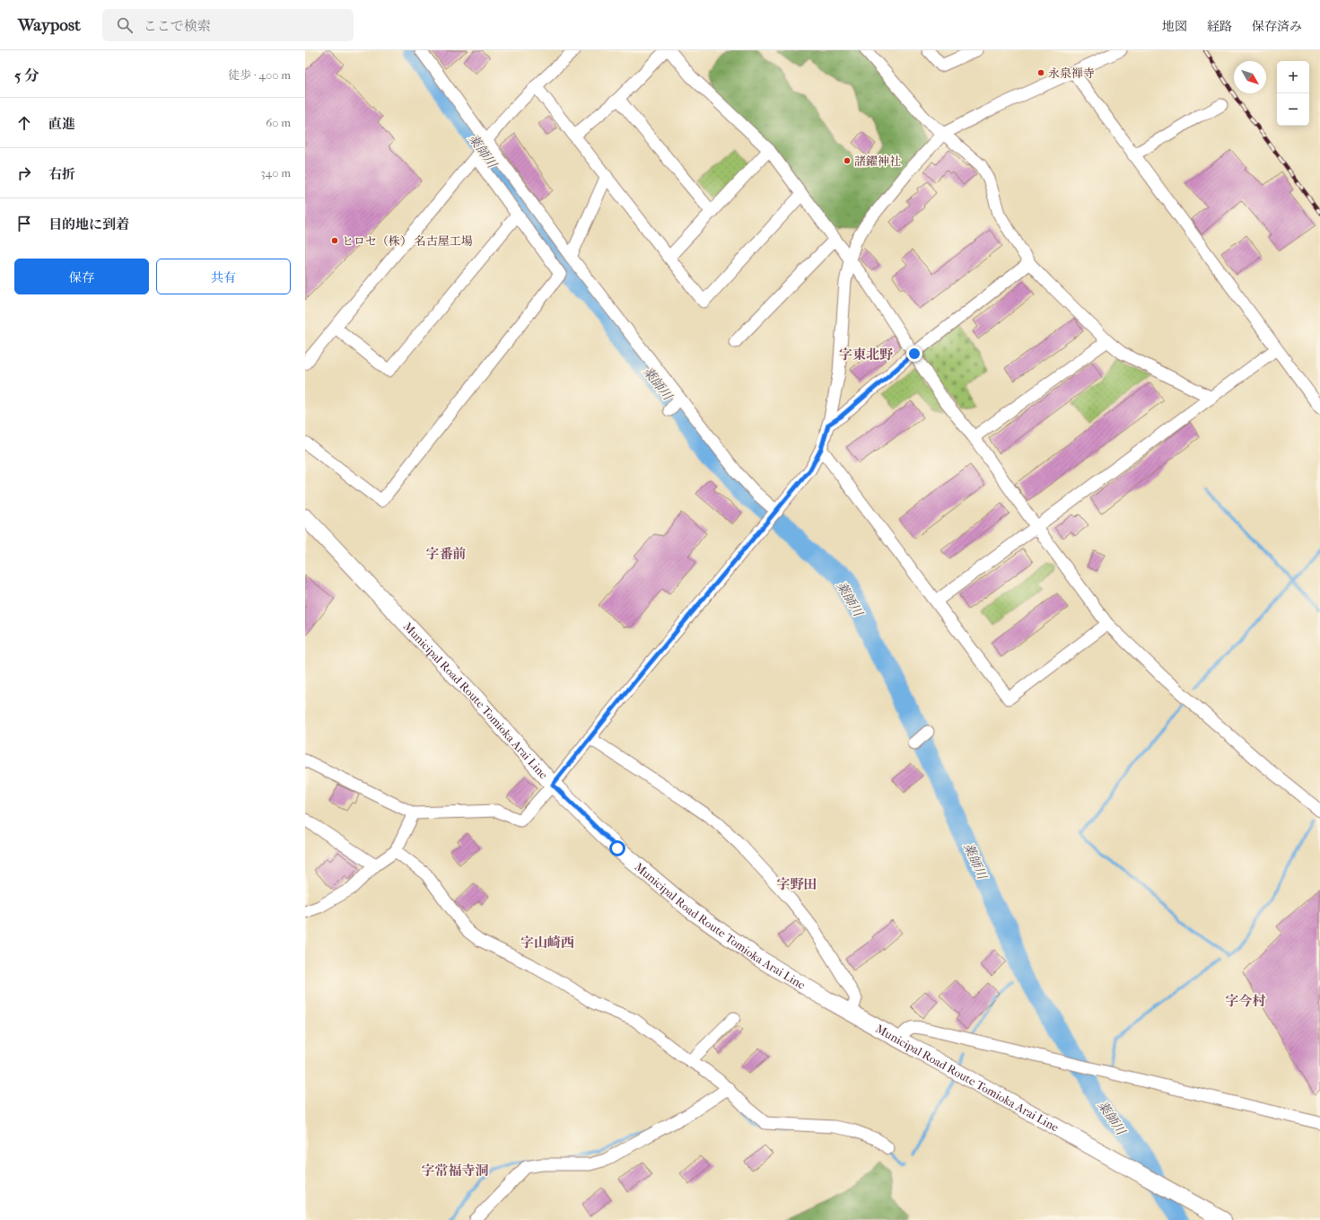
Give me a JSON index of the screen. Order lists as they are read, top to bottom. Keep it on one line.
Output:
{"streets":{"street":["Municipal Road Route Tomioka Arai Line"]},"districts":["字東北野","字番前","字野田","字山崎西","字今村","字常福寺洞"],"water":["薬師川"],"places":["永泉禅寺","諸鑃神社","ヒロセ（株） 名古屋工場"],"north":"bottom right","page":{"header":"Waypost","search":"ここで検索","nav":["地図","経路","保存済み"],"heading":["5 分","徒歩 · 400 m"],"map_buttons":["+","−"],"list":[["直進","60 m"],["右折","340 m"],"目的地に到着"],"buttons":["保存","共有"]}}
